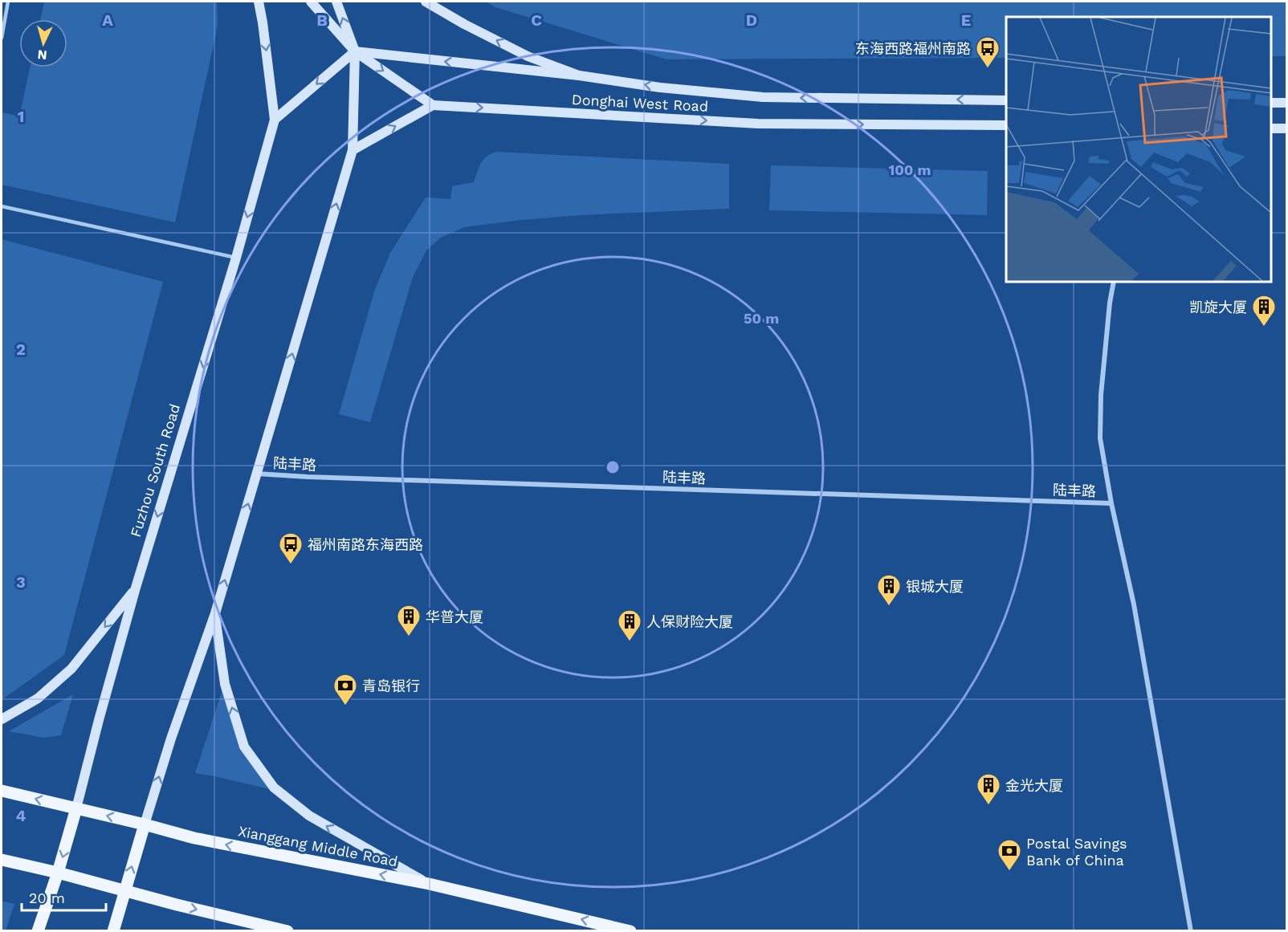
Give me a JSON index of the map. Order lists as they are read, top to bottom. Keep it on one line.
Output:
{"streets":{"main road":["Donghai West Road","Fuzhou South Road","Xianggang Middle Road"],"street":["陆丰路"]},"crossings":[["Fuzhou South Road","Xianggang Middle Road"]],"places":{"bus stop":["东海西路福州南路","福州南路东海西路"],"building":["凯旋大厦","银城大厦","华普大厦","人保财险大厦","金光大厦"],"bank":["青岛银行","Postal Savings Bank of China"]},"scale_bar":"20 m","north":"bottom","grid":{"columns":["A","B","C","D","E"],"rows":["1","2","3","4"]},"rings":["100 m","50 m"]}
